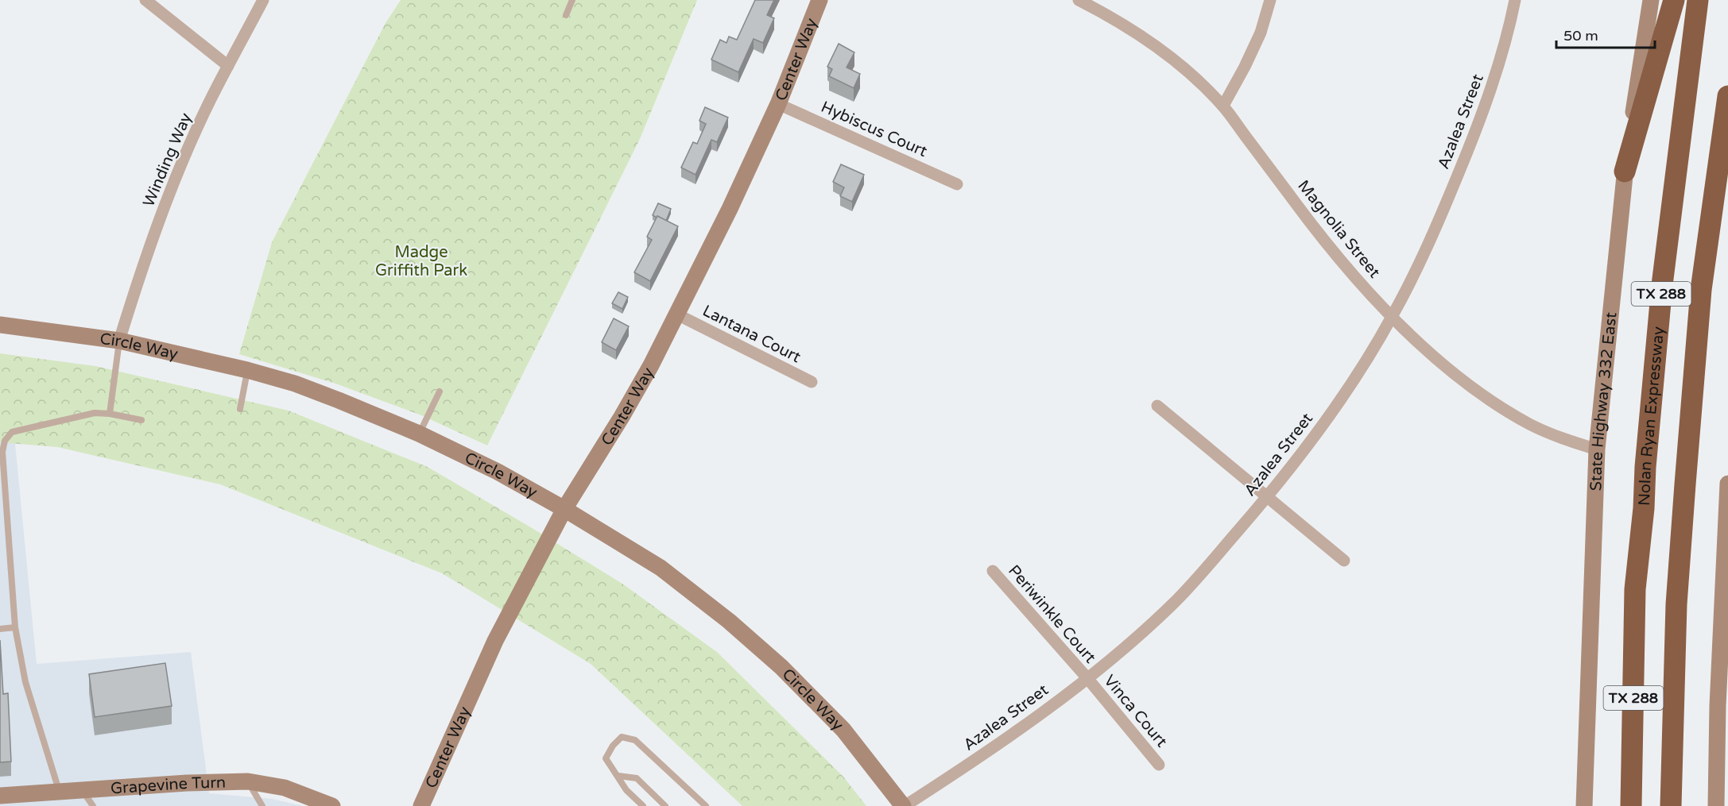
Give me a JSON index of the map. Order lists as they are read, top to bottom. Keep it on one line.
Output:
{"streets":{"highway":["TX 288","Nolan Ryan Expressway"],"street":["Center Way","Azalea Street","Hybiscus Court","Winding Way","Magnolia Street","Lantana Court","Circle Way","State Highway 332 East","Periwinkle Court","Vinca Court","Grapevine Turn"]},"crossings":[["Center Way","Hybiscus Court"],["Center Way","Lantana Court"],["Center Way","Circle Way"],["Azalea Street","Magnolia Street"],["Azalea Street","Circle Way"],["Azalea Street","Periwinkle Court"],["Azalea Street","Vinca Court"],["Winding Way","Circle Way"],["Magnolia Street","State Highway 332 East"],["Periwinkle Court","Vinca Court"]],"parks":["Madge Griffith Park"],"scale_bar":"50 m"}
